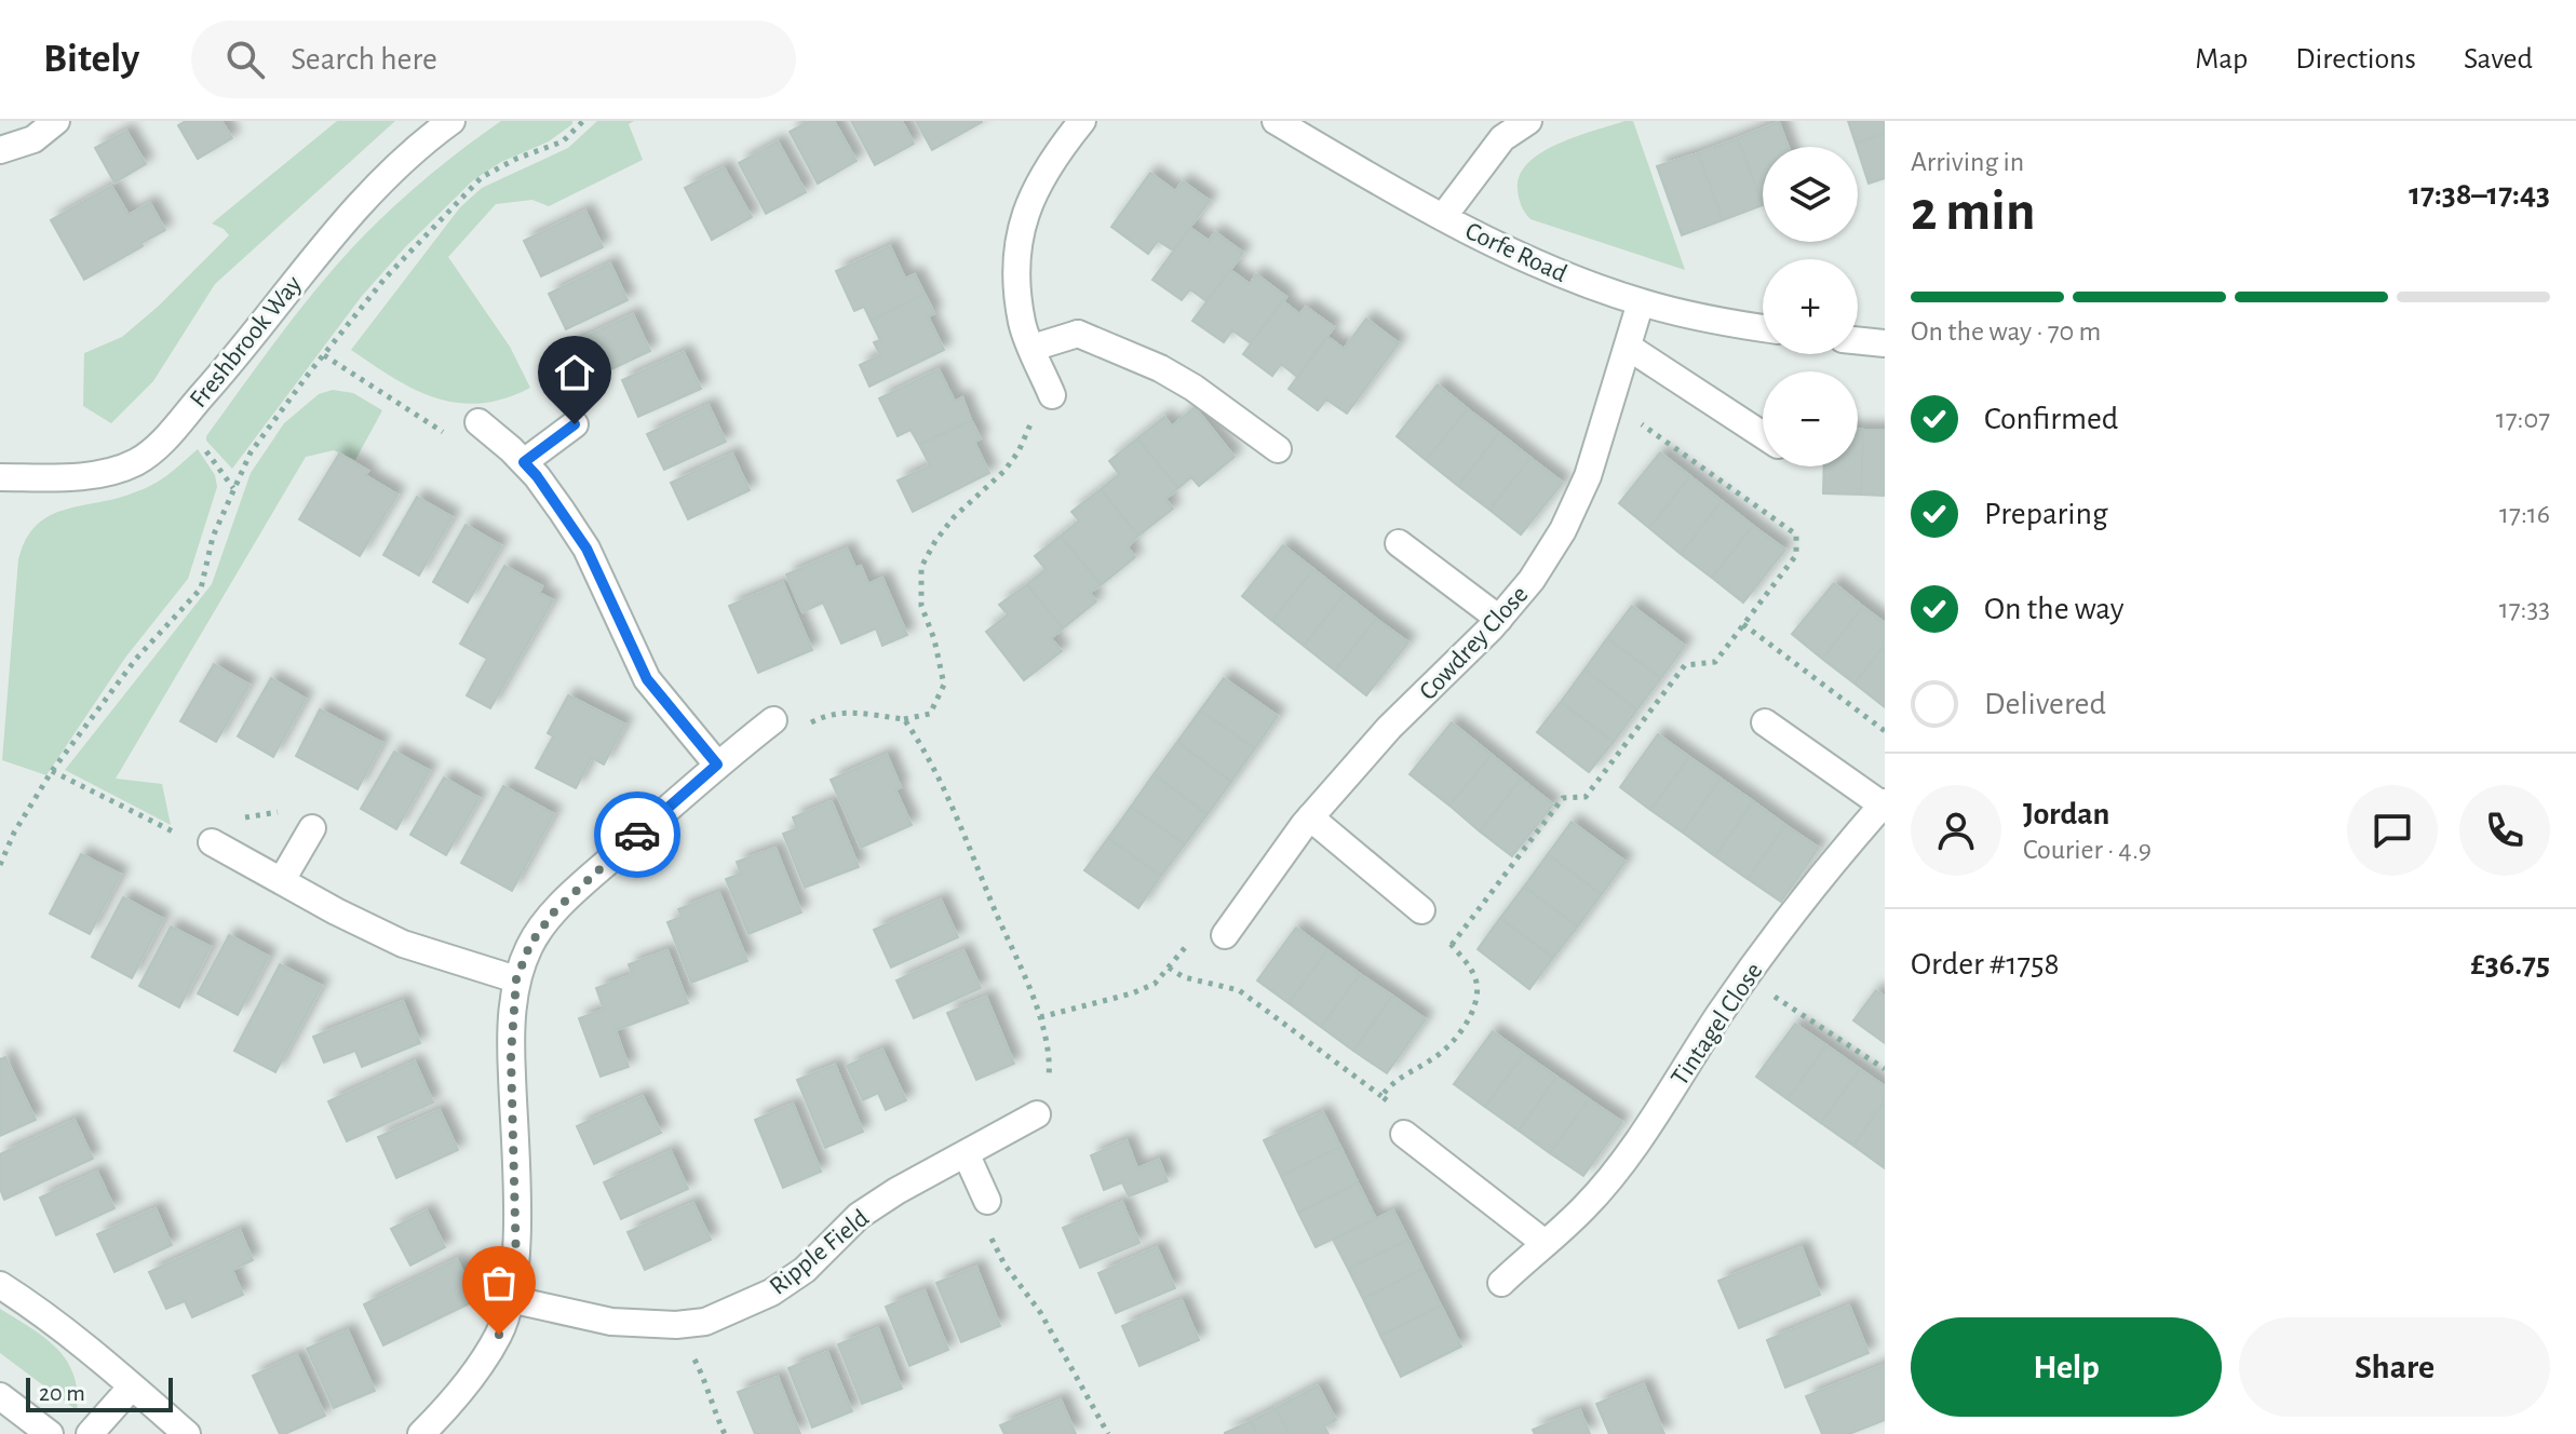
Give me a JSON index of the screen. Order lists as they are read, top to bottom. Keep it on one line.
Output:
{"streets":{"street":["Corfe Road","Freshbrook Way","Cowdrey Close","Tintagel Close","Ripple Field"]},"crossings":[["Corfe Road","Cowdrey Close"]],"scale_bar":"20 m","page":{"header":"Bitely","search":"Search here","nav":["Map","Directions","Saved"],"heading":["2 min","Arriving in","17:38–17:43"],"panel":["Jordan","Courier · 4.9","Order #1758","£36.75"],"map_buttons":["+","−"],"bar":"On the way · 70 m","list":[["Confirmed","17:07"],["Preparing","17:16"],["On the way","17:33"],"Delivered"],"buttons":["Help","Share"],"scale":"20 m"}}
